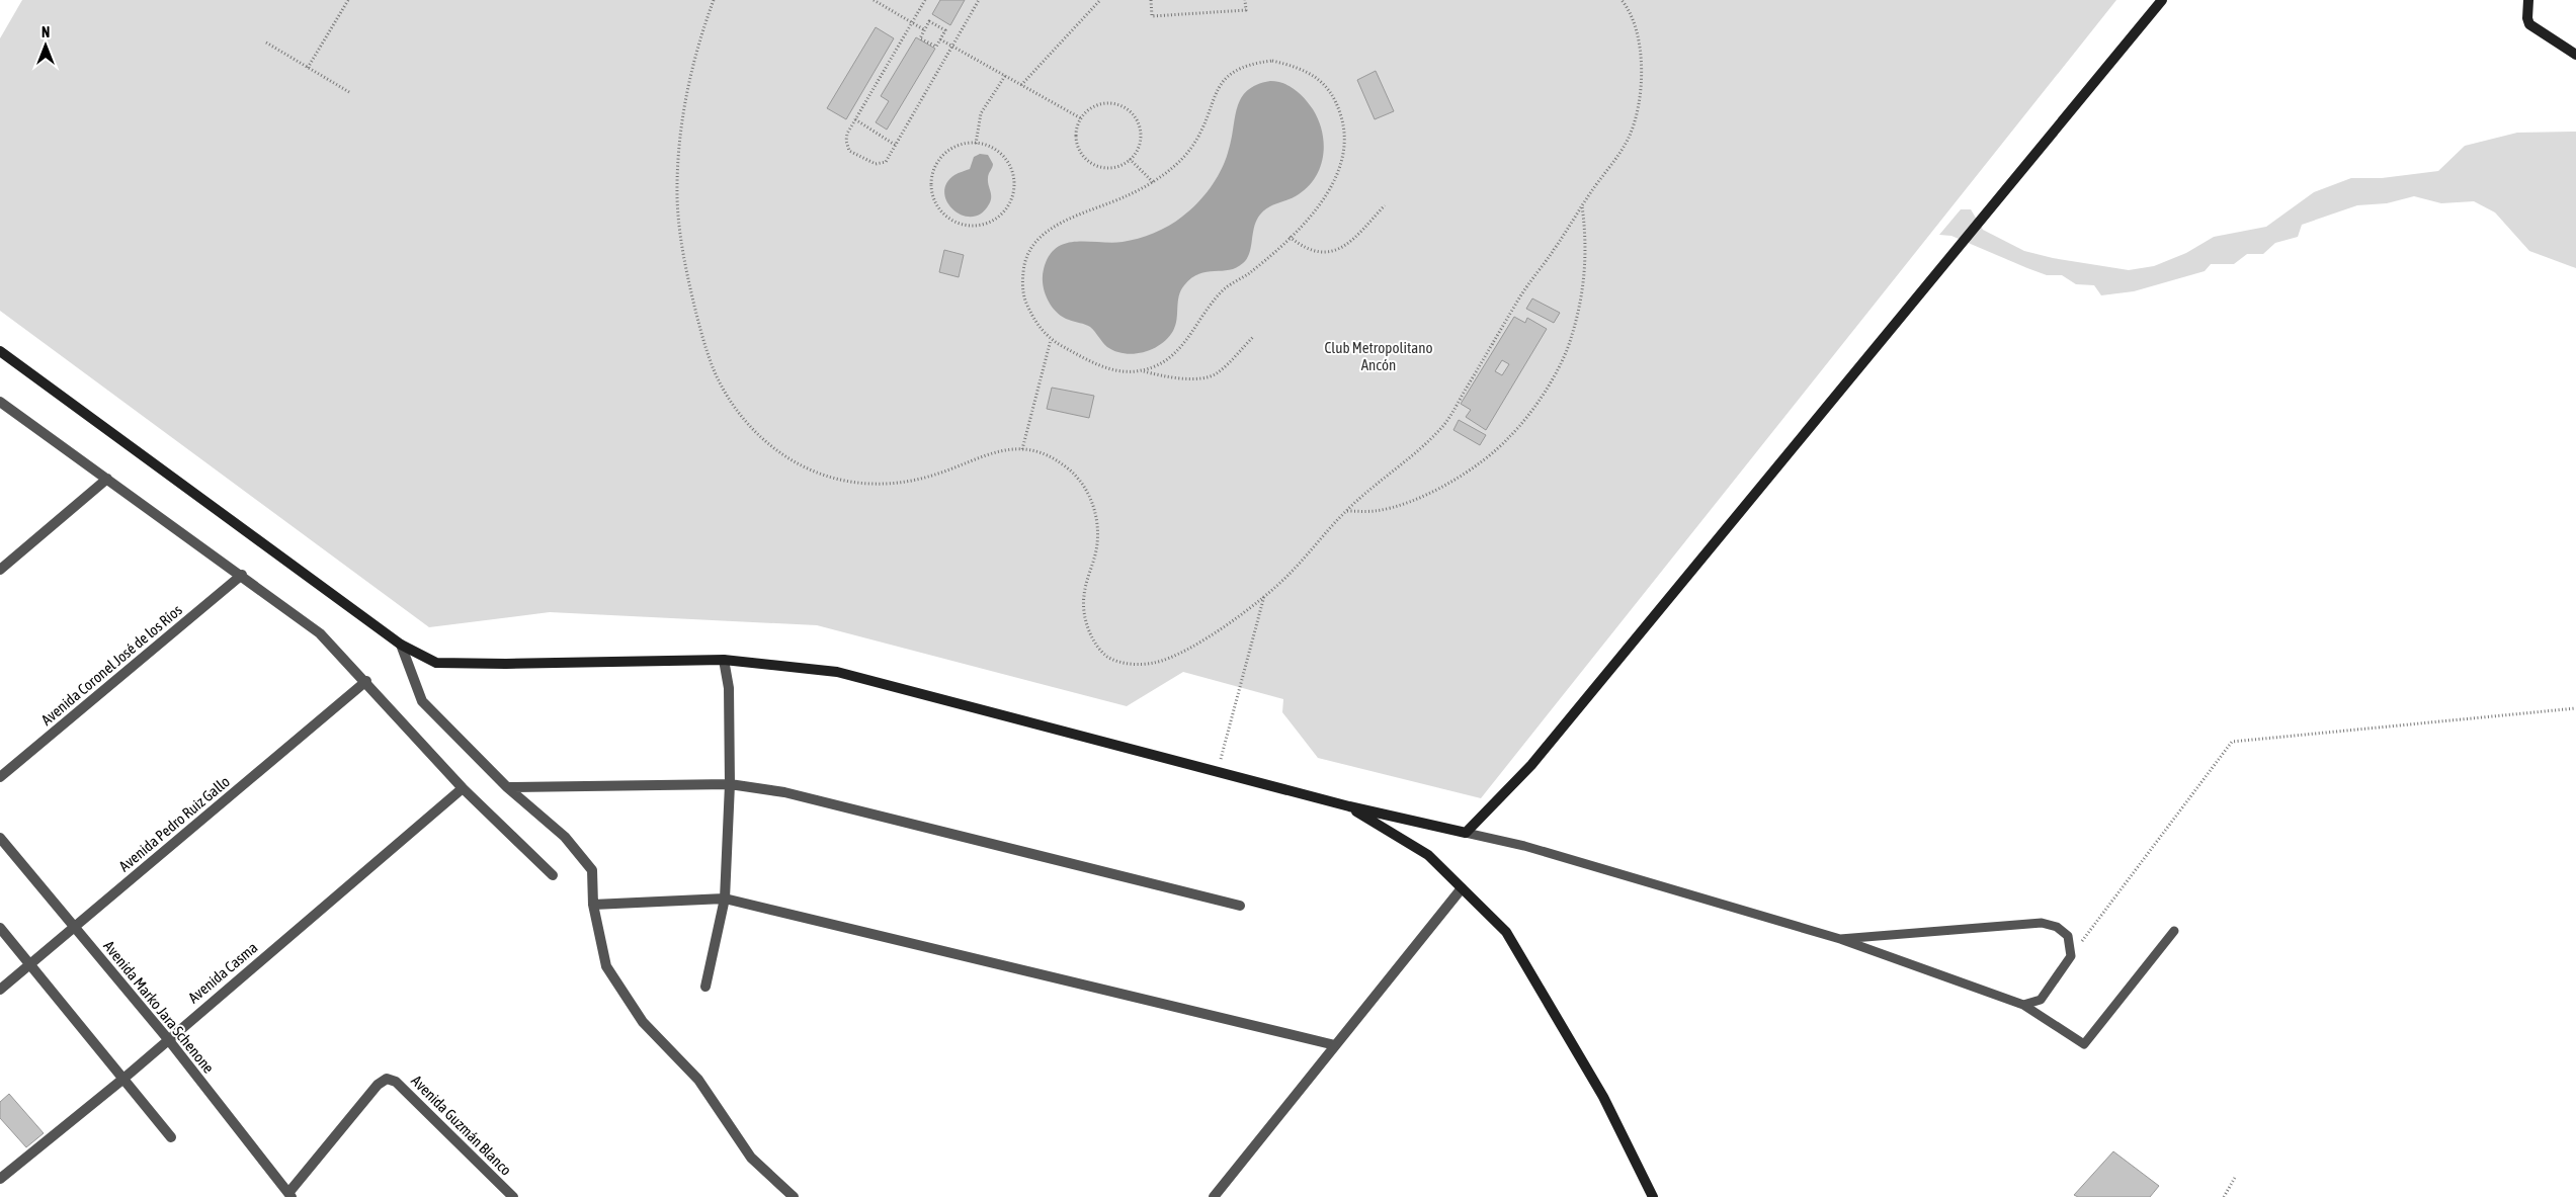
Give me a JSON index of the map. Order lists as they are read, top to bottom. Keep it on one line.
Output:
{"streets":{"street":["Avenida Coronel José de los Ríos","Avenida Pedro Ruiz Gallo","Avenida Casma","Avenida Marko Jara Schenone","Avenida Guzmán Blanco"]},"crossings":[["Avenida Pedro Ruiz Gallo","Avenida Marko Jara Schenone"],["Avenida Casma","Avenida Marko Jara Schenone"],["Avenida Marko Jara Schenone","Avenida Guzmán Blanco"]],"parks":["Club Metropolitano Ancón"],"north":"top"}
